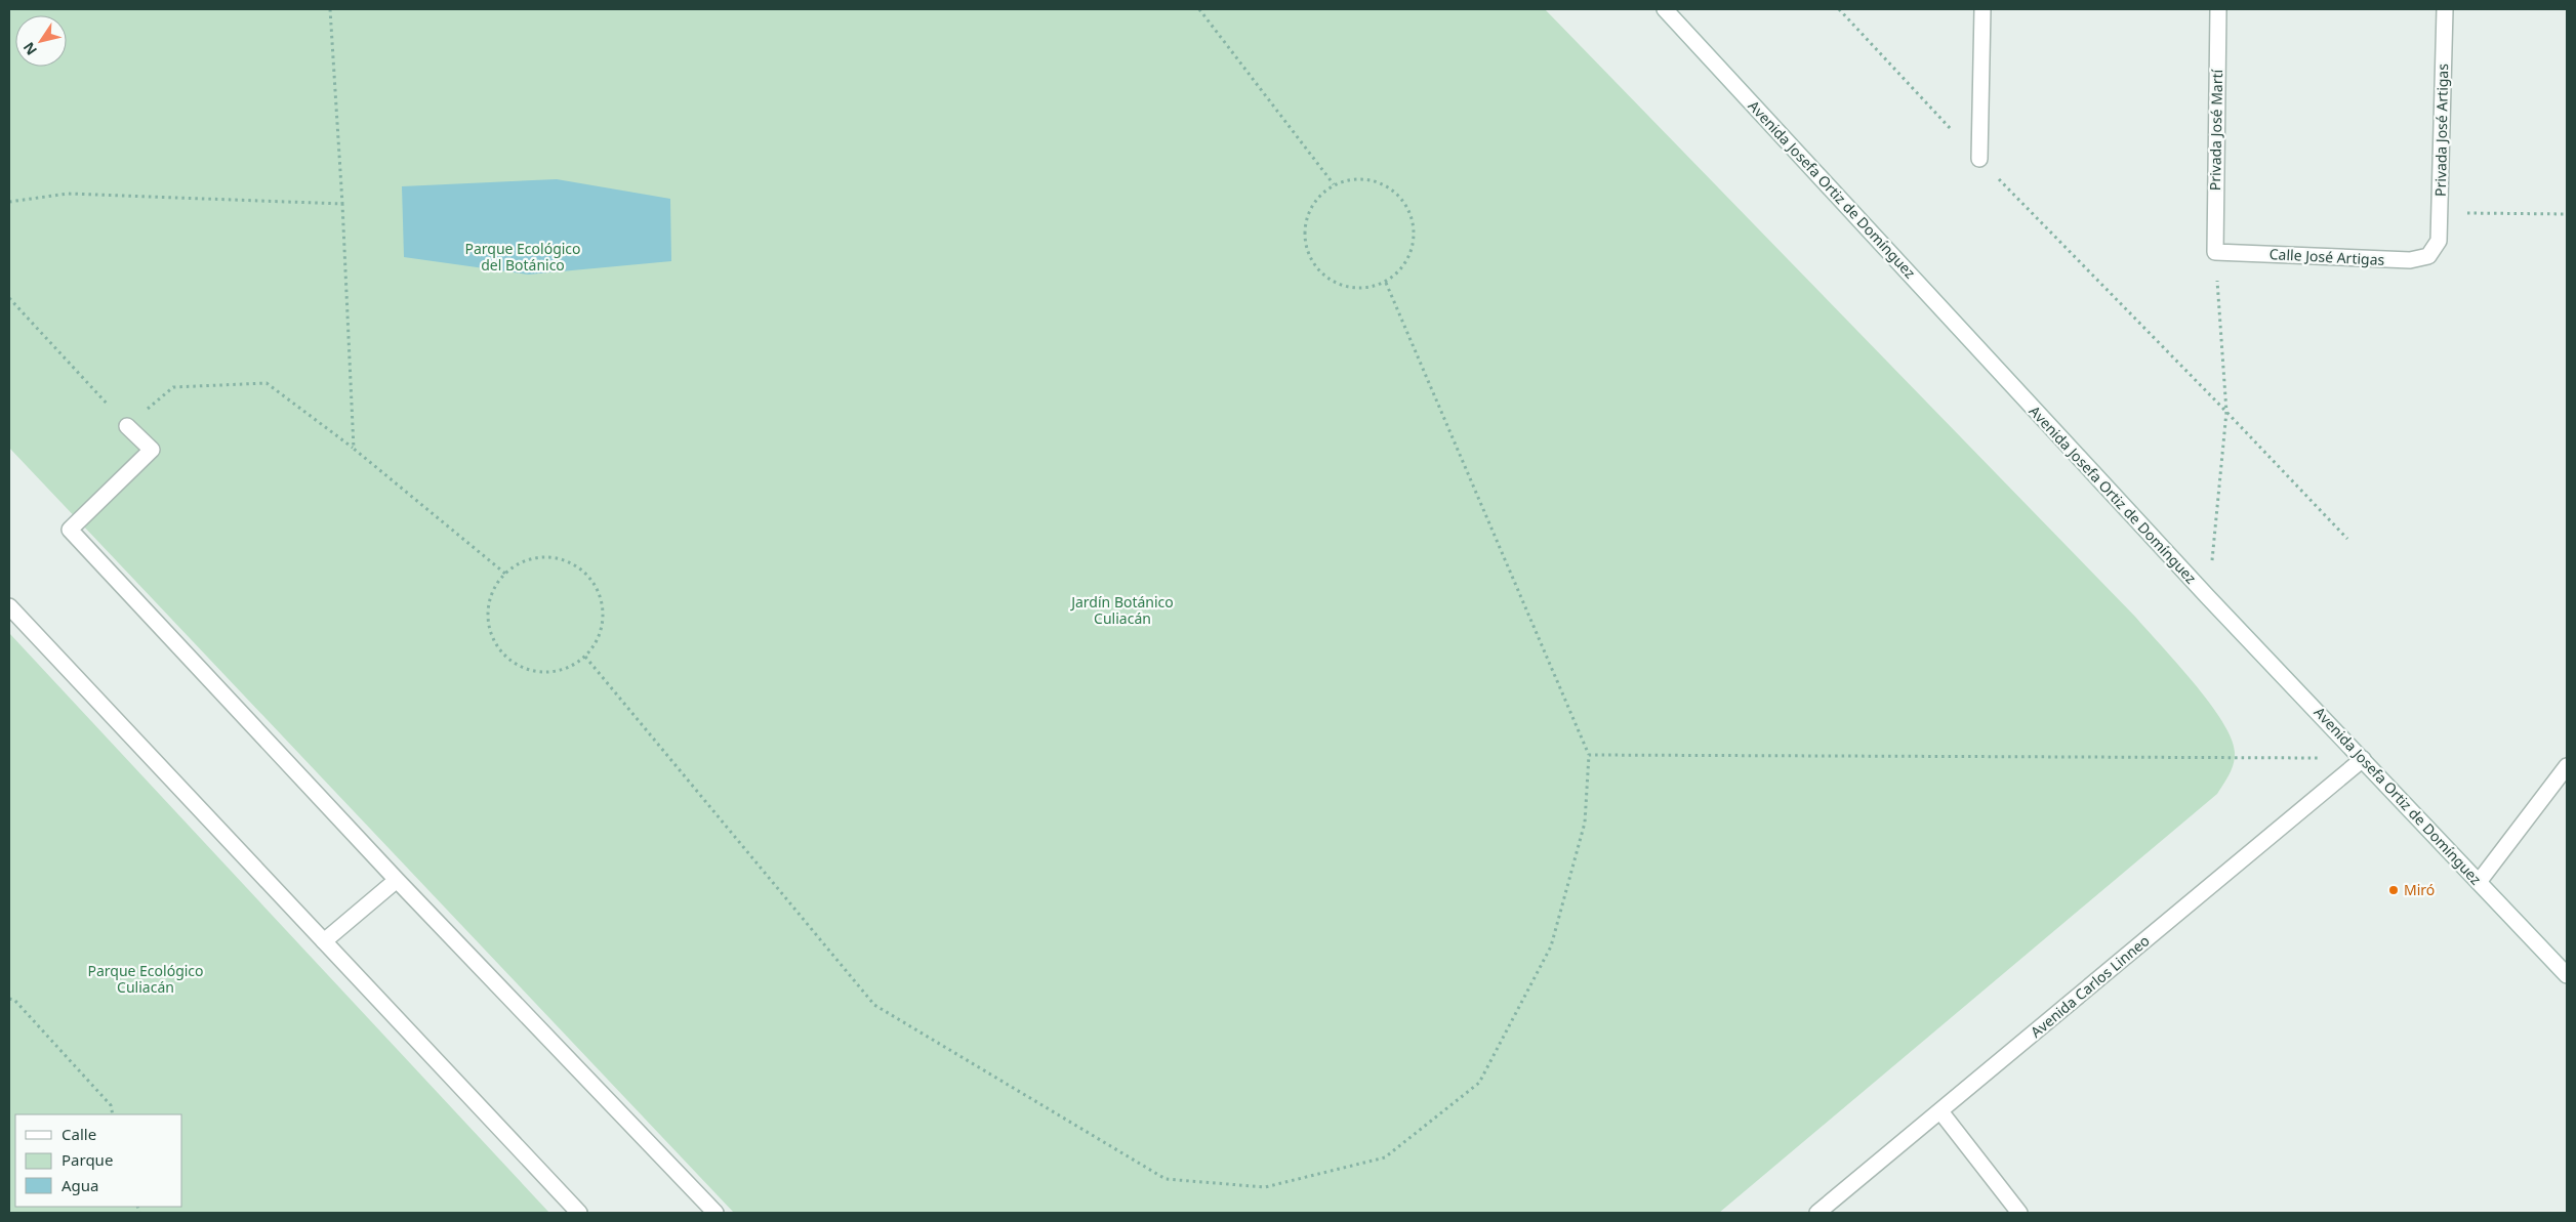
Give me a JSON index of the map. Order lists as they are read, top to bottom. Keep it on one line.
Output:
{"streets":{"street":["Privada José Martí","Privada José Artigas","Avenida Josefa Ortiz de Domínguez","Calle José Artigas","Avenida Carlos Linneo"]},"crossings":[["Privada José Martí","Calle José Artigas"],["Privada José Artigas","Calle José Artigas"],["Avenida Josefa Ortiz de Domínguez","Avenida Carlos Linneo"]],"parks":["Parque Ecológico del Botánico","Jardín Botánico Culiacán","Parque Ecológico Culiacán"],"places":["Miró"],"legend":["Calle","Parque","Agua"],"north":"bottom left"}
